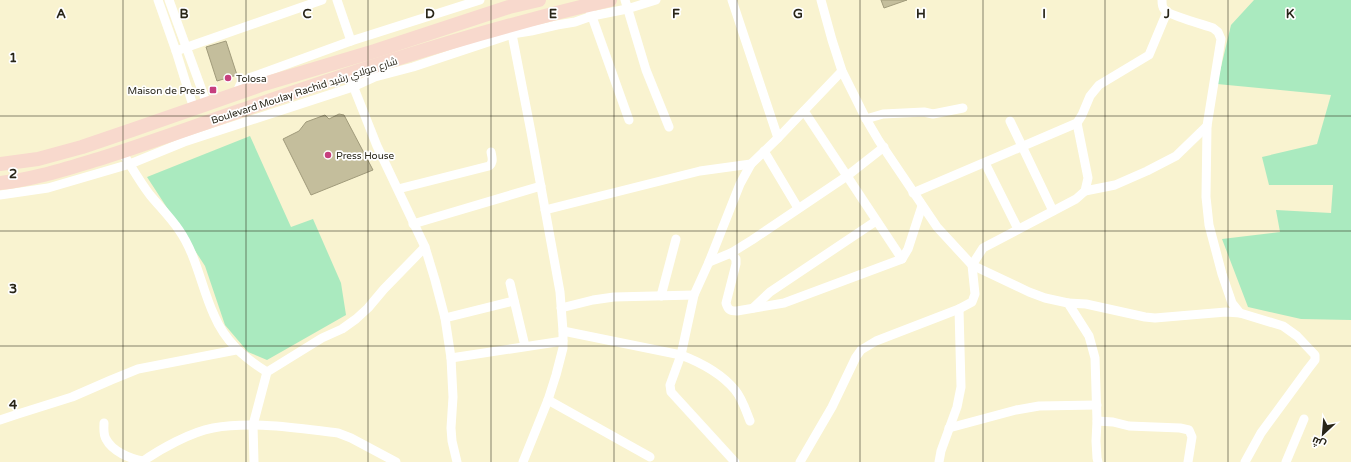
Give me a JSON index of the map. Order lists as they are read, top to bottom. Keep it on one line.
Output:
{"streets":{"main road":["Boulevard Moulay Rachid شارع مولاي رشيد"]},"places":{"other":["Tolosa","Press House"],"transit":["Maison de Press"]},"north":"bottom left","grid":{"columns":["A","B","C","D","E","F","G","H","I","J","K"],"rows":["1","2","3","4"]}}
